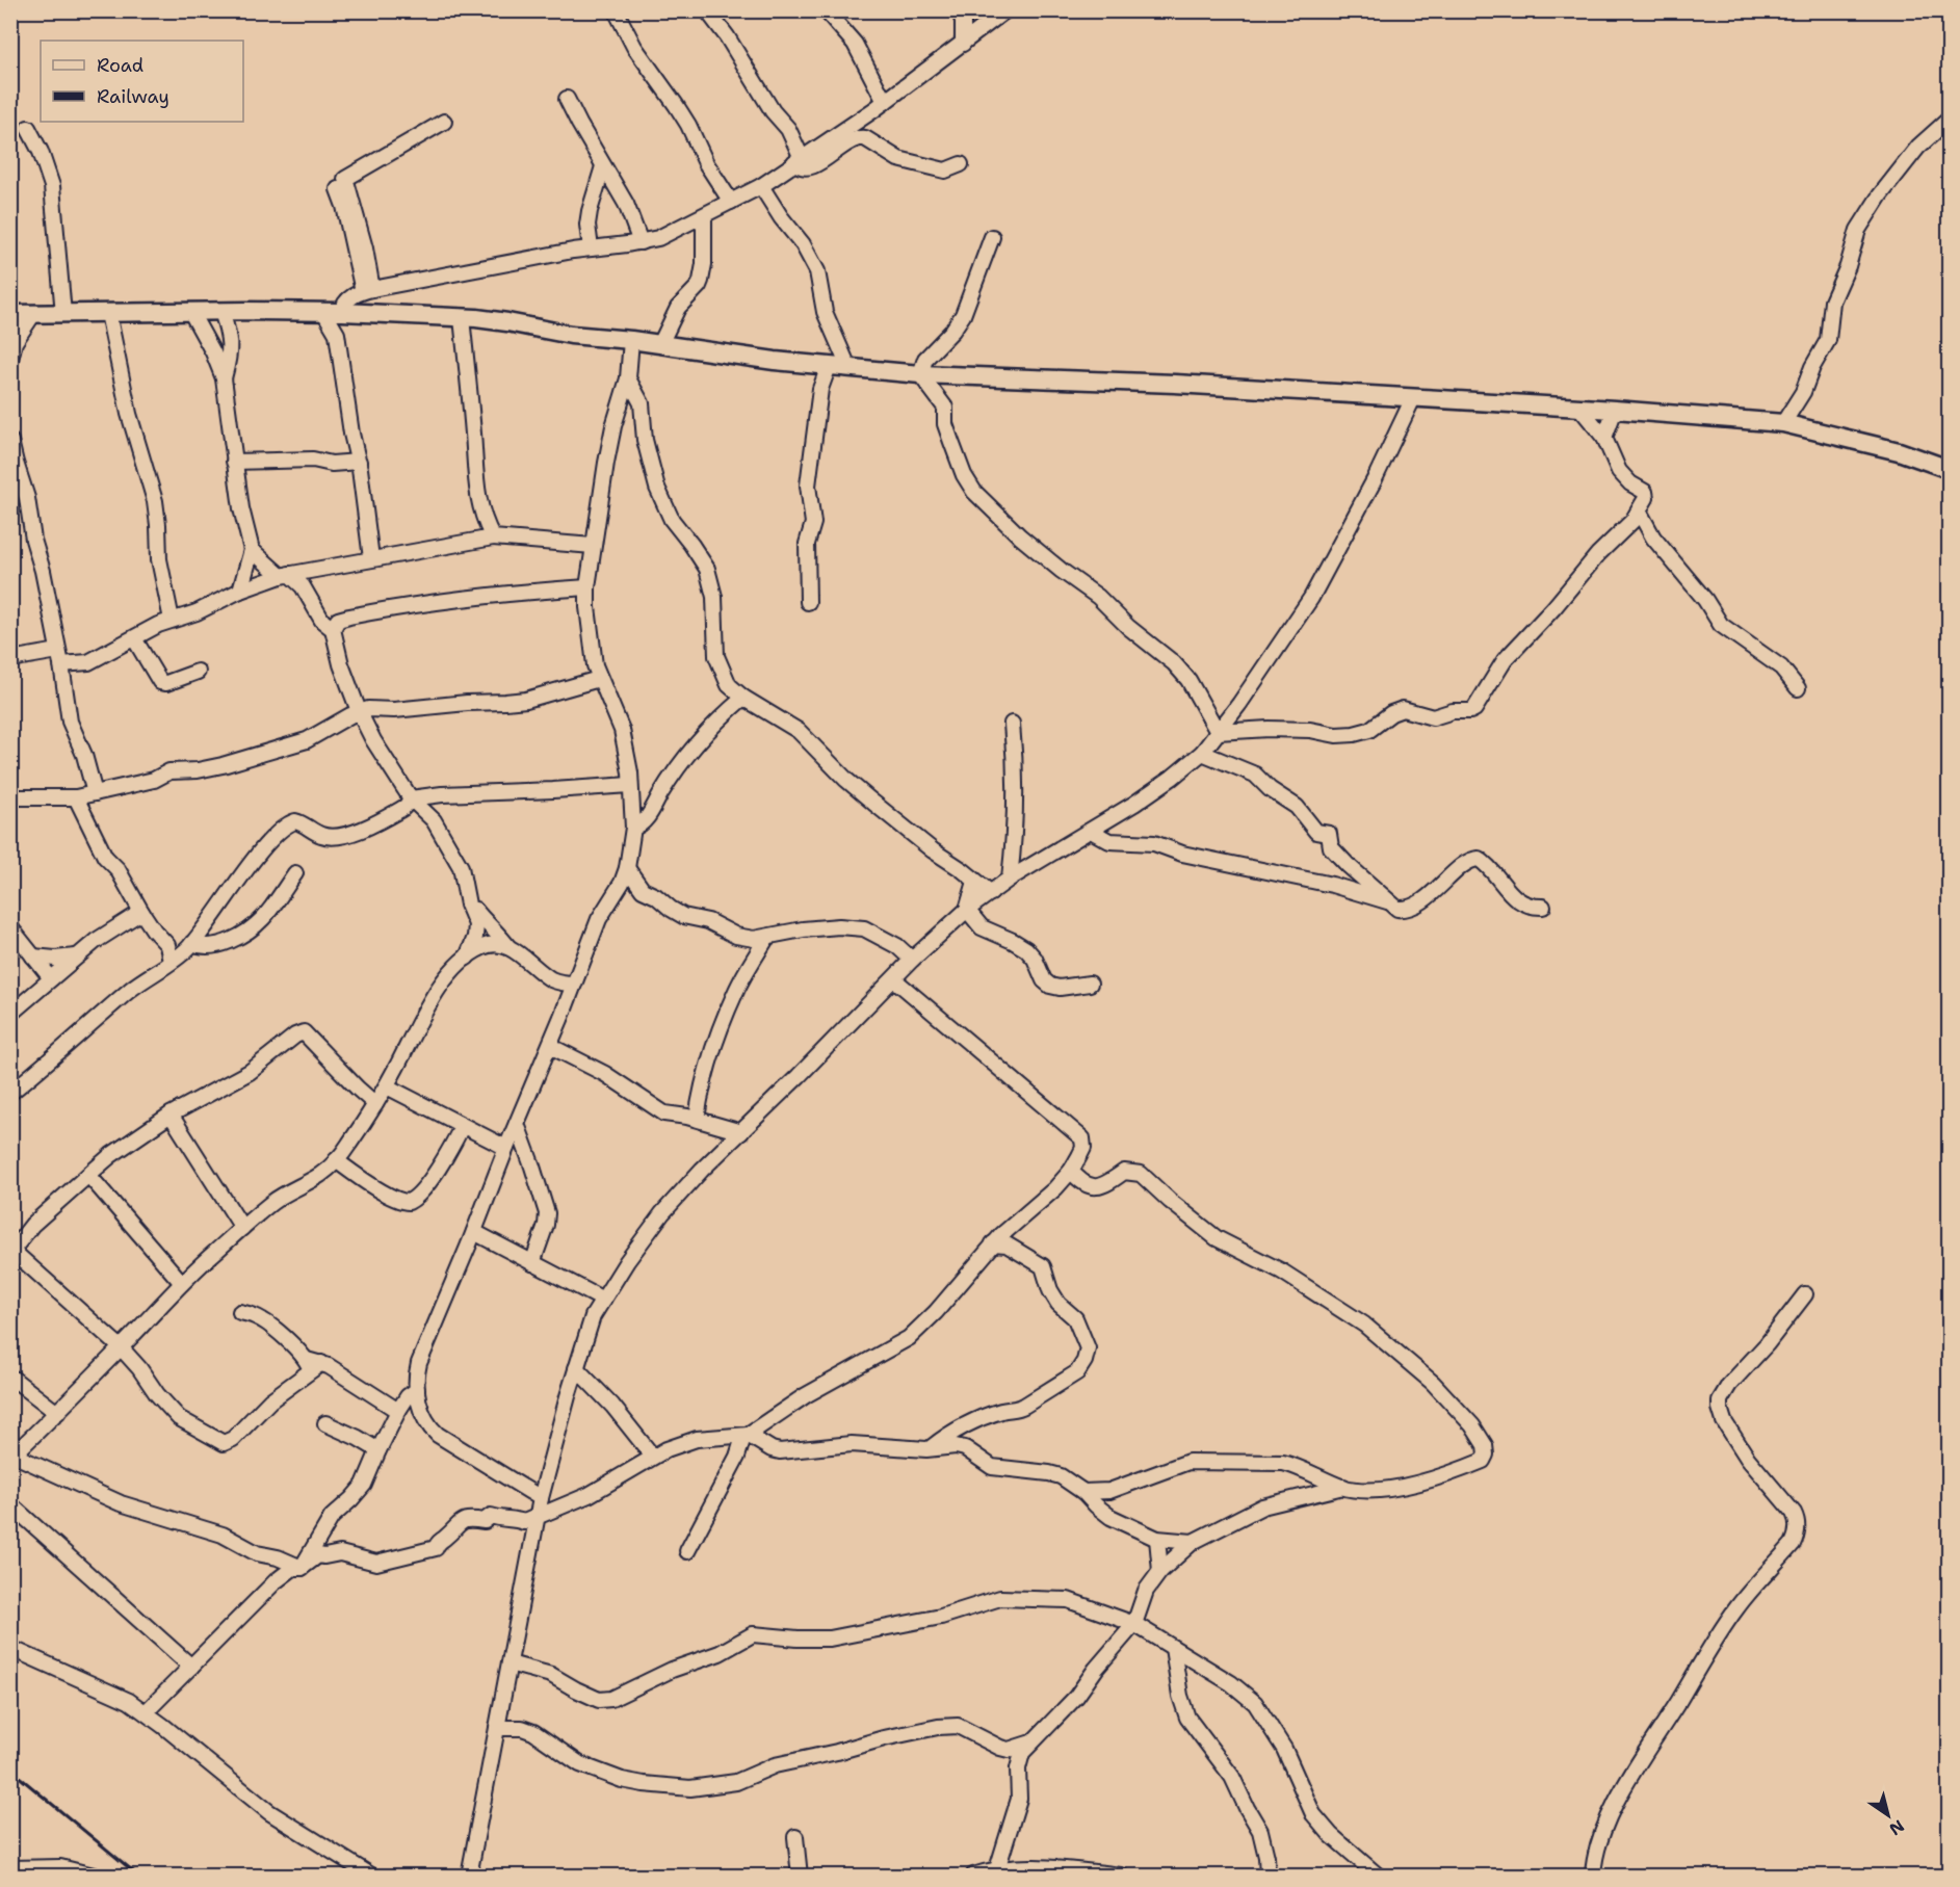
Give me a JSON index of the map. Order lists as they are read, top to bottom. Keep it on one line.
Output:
{"legend":["Road","Railway"],"north":"bottom right"}
